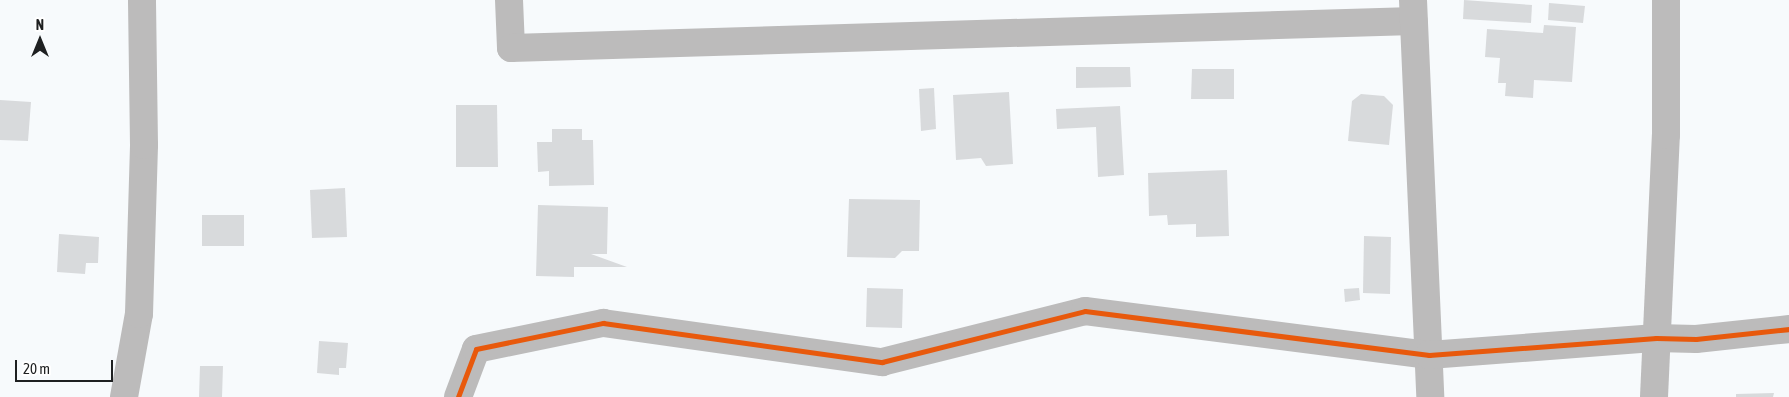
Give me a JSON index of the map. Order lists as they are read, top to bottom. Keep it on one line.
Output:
{"scale_bar":"20 m","north":"top"}
